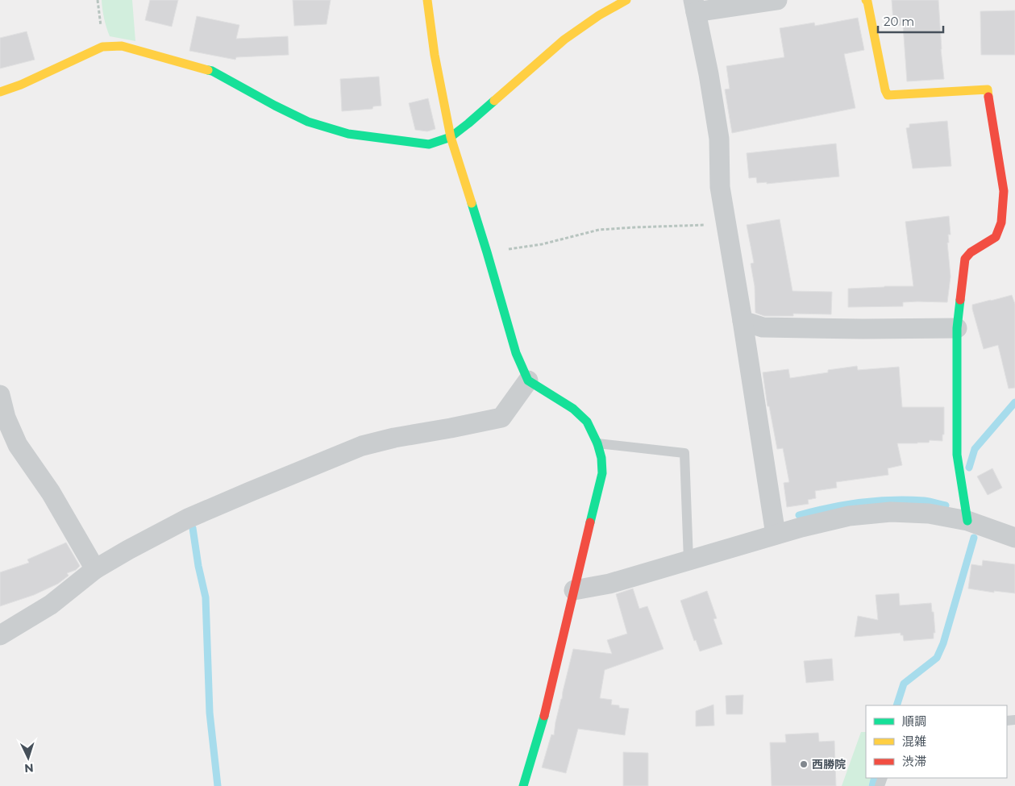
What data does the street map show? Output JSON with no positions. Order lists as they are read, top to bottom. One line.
{"places":["西勝院"],"legend":["順調","混雑","渋滞"],"scale_bar":"20 m","north":"bottom"}
